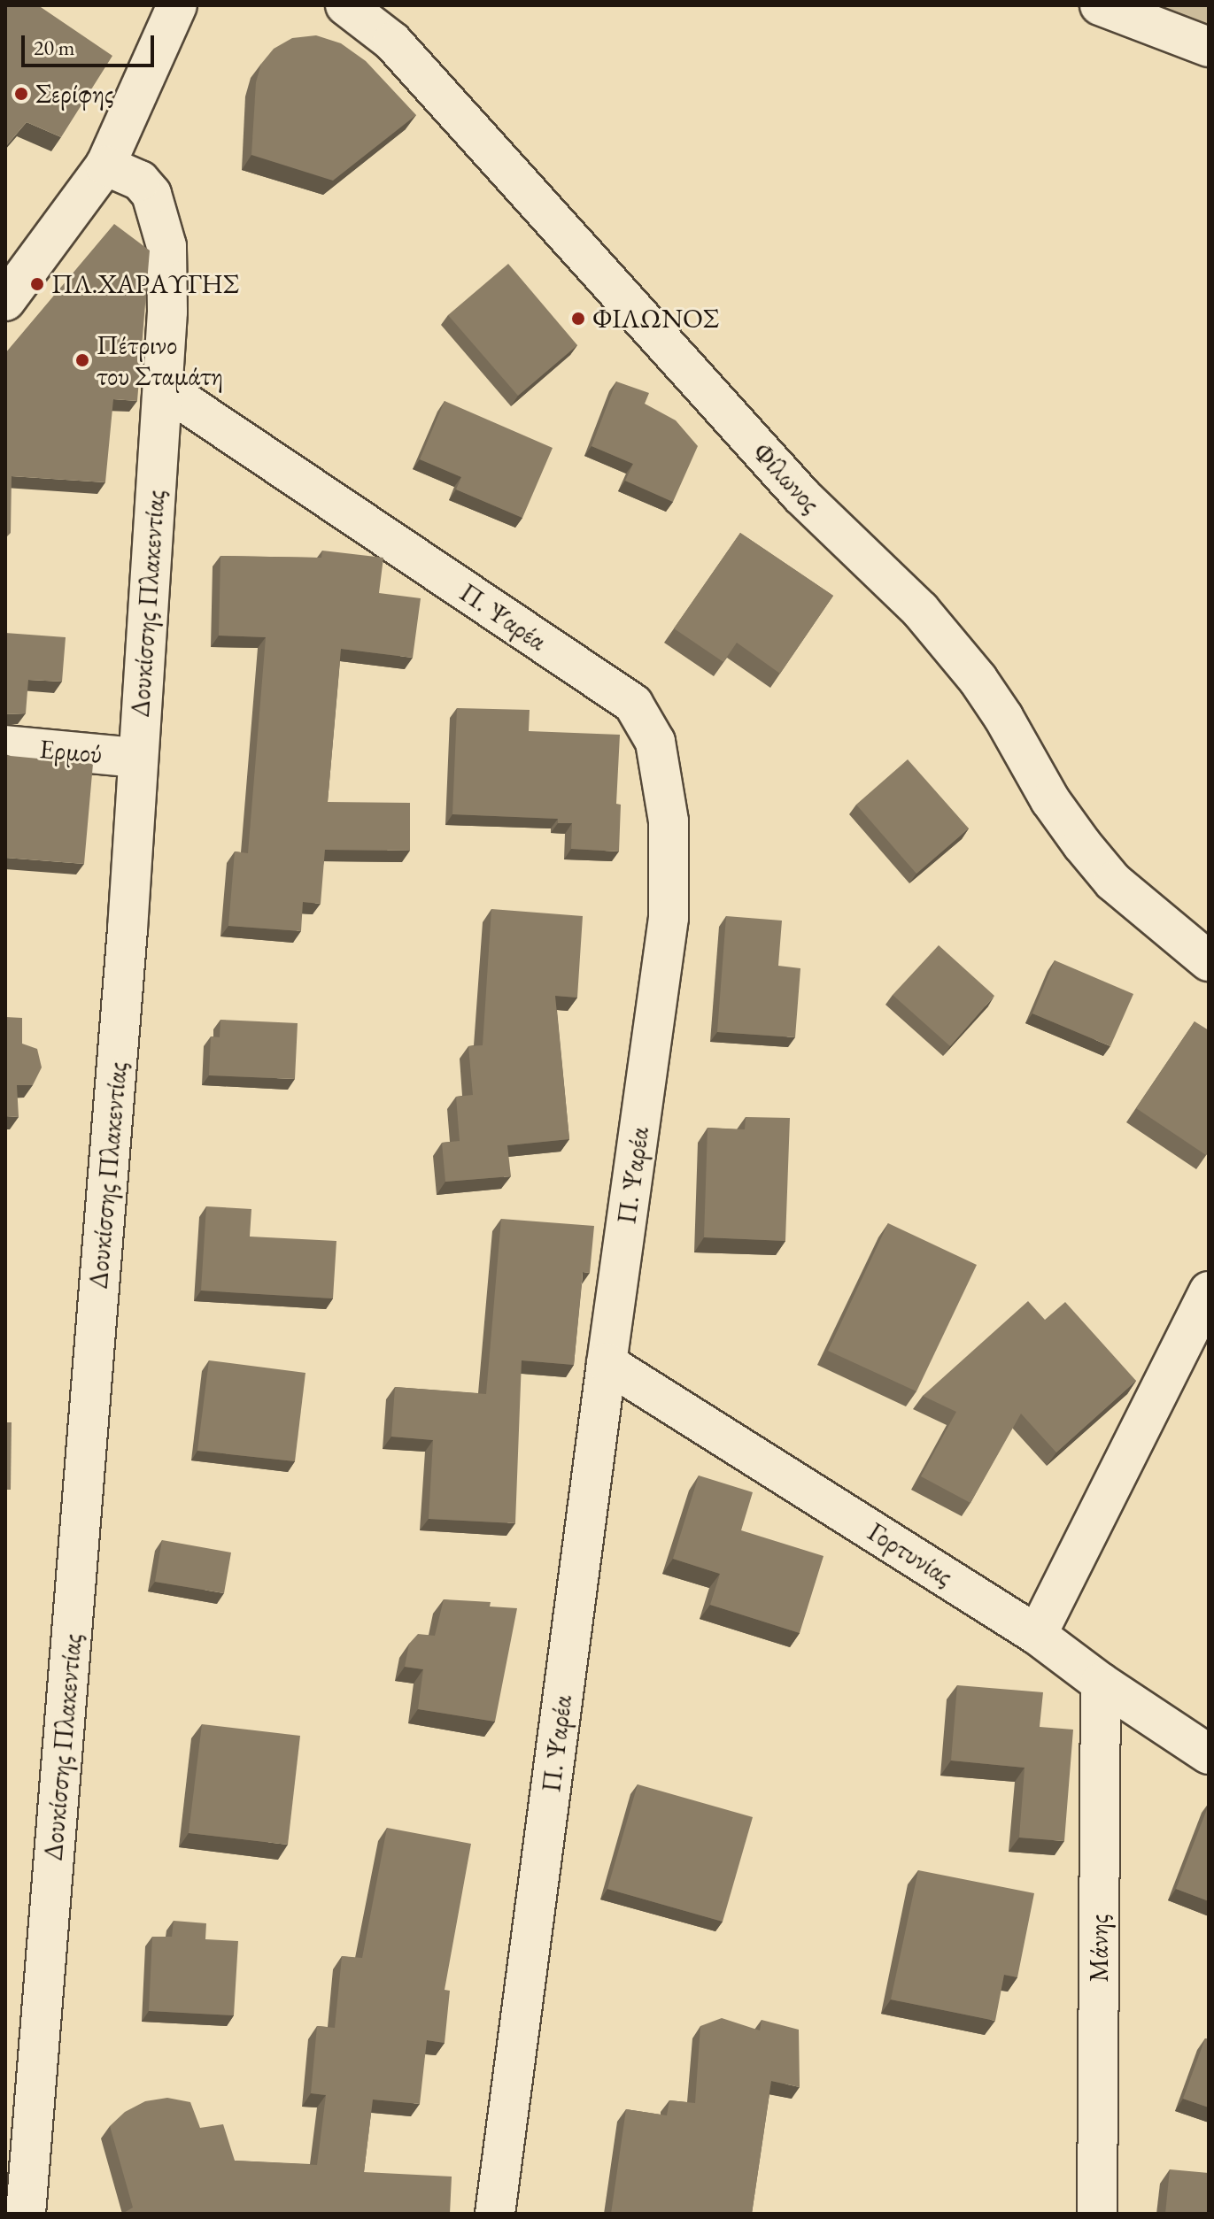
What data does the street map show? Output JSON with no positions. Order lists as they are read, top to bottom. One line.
{"streets":{"street":["Φίλωνος","Δουκίσσης Πλακεντίας","Π. Ψαρέα","Ερμού","Γορτυνίας","Μάνης"]},"crossings":[["Δουκίσσης Πλακεντίας","Π. Ψαρέα"],["Δουκίσσης Πλακεντίας","Ερμού"],["Π. Ψαρέα","Γορτυνίας"],["Γορτυνίας","Μάνης"]],"places":["Σερίφης","ΠΛ.ΧΑΡΑΥΓΗΣ","ΦΙΛΩΝΟΣ","Πέτρινο του Σταμάτη"],"scale_bar":"20 m"}
